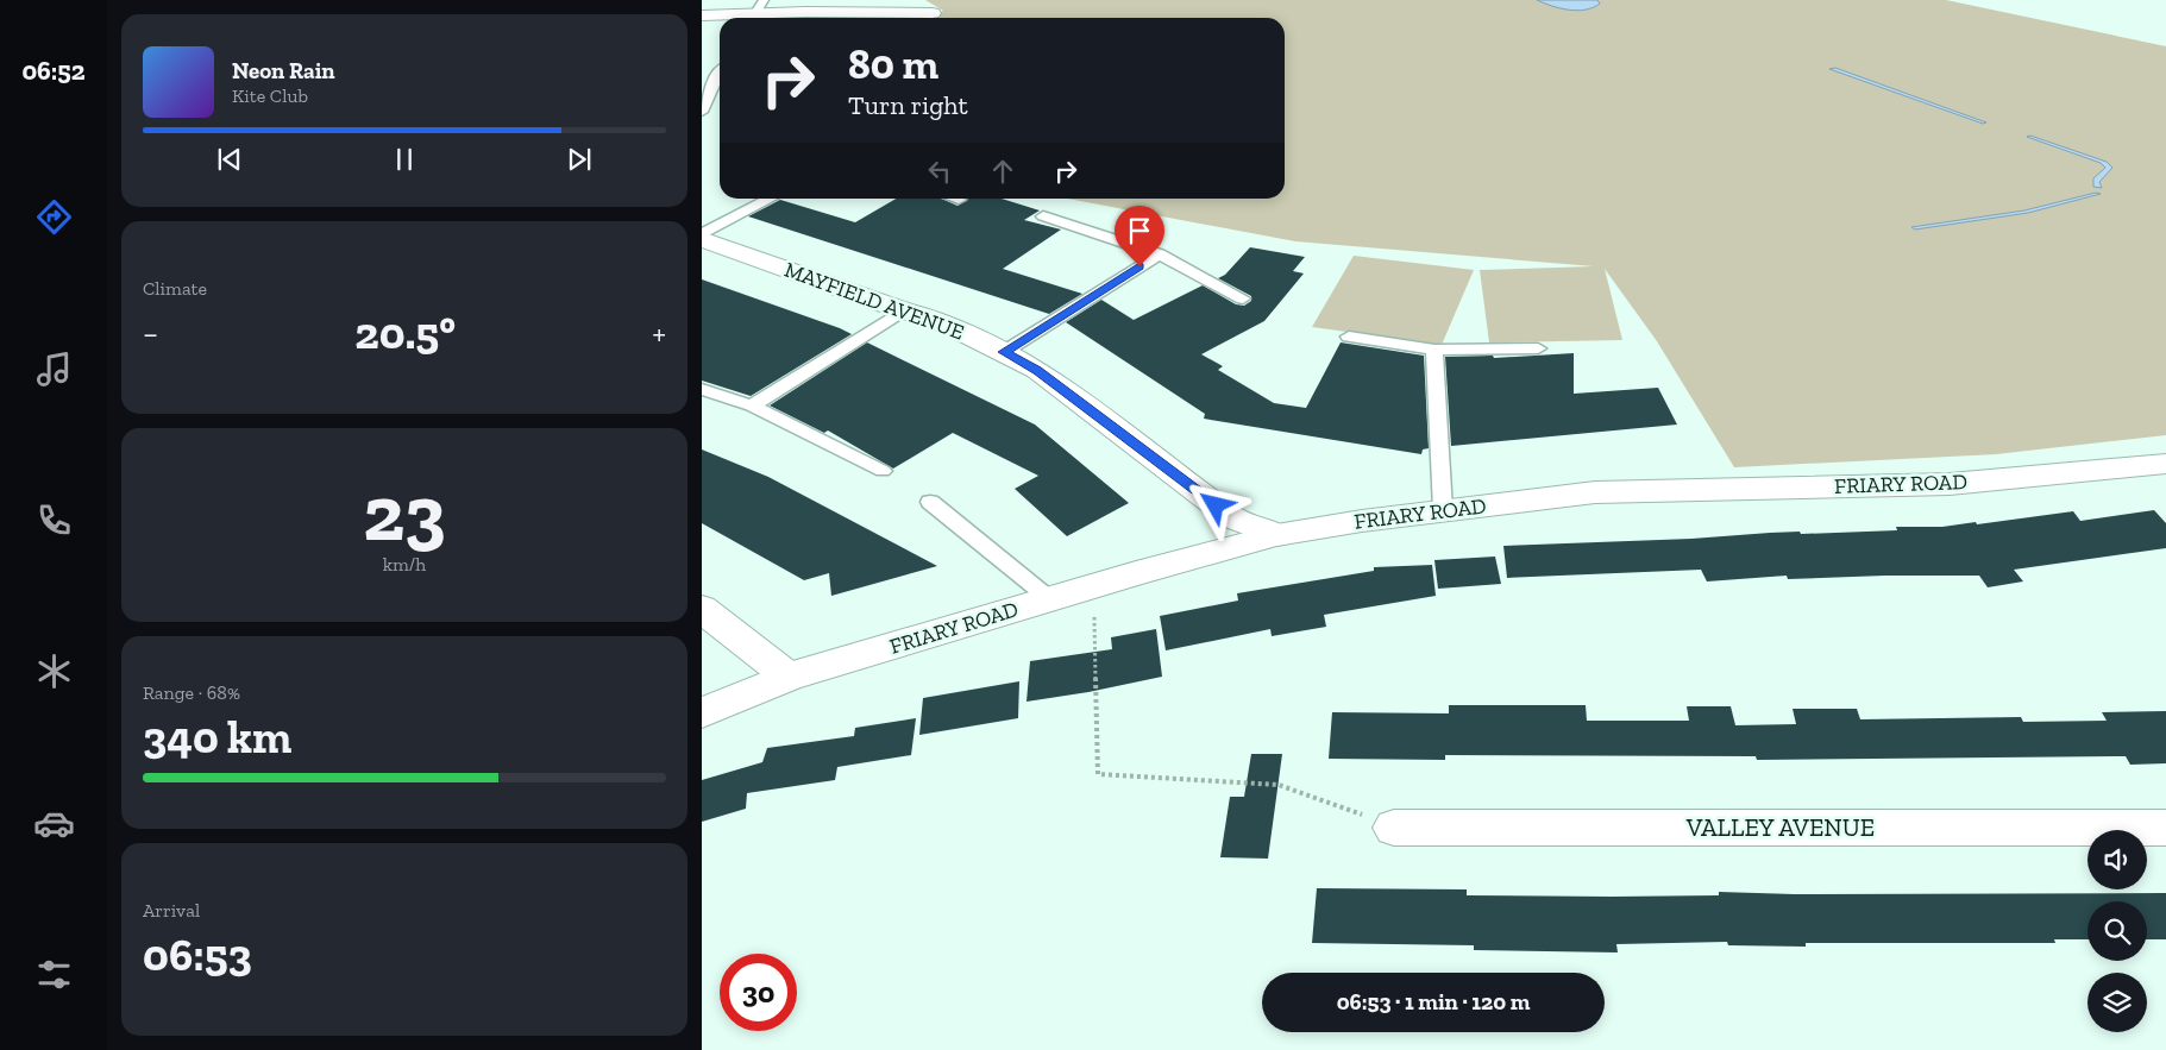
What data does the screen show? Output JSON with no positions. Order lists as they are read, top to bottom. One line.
{"streets":{"street":["MAYFIELD AVENUE","FRIARY ROAD","VALLEY AVENUE"]},"crossings":[["MAYFIELD AVENUE","FRIARY ROAD"]],"page":{"tabs":"06:52","turn":["80 m","Turn right"],"song":["Neon Rain","Kite Club"],"tile":["Climate",["23","km/h"],["Range · 68%","340 km"],["Arrival","06:53"]],"heat":["−","20.5°","+"],"limit":"30","trip":"06:53 · 1 min · 120 m"}}
